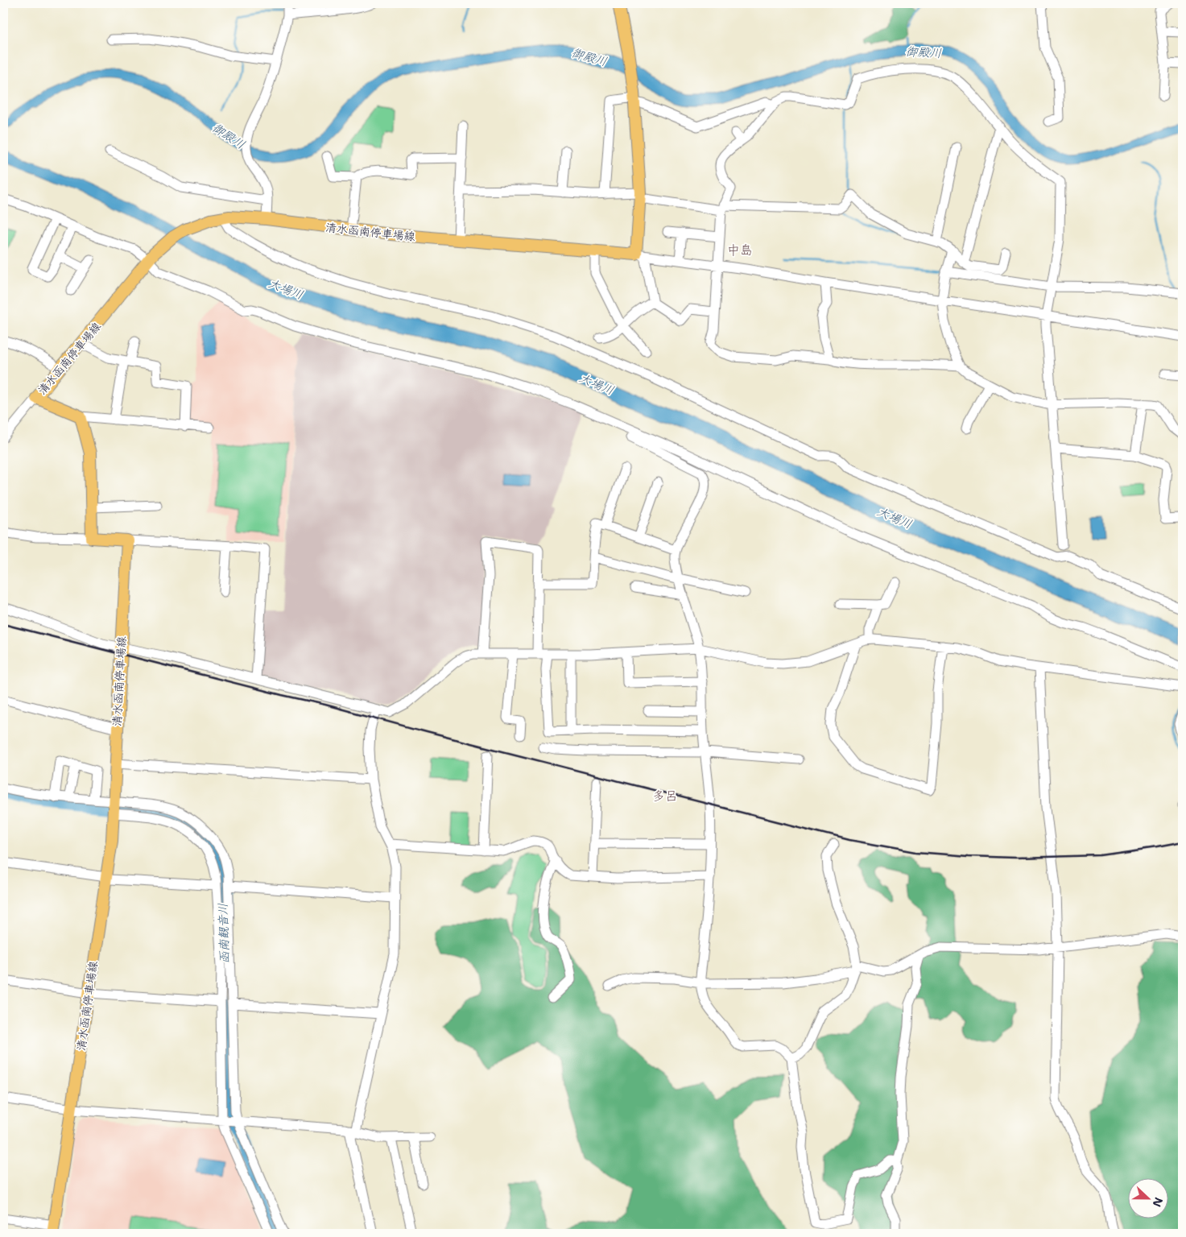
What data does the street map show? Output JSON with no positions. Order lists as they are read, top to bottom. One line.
{"streets":{"main road":["清水函南停車場線"]},"districts":["中島","多呂"],"water":["御殿川","大場川","函南観音川"],"north":"right"}
